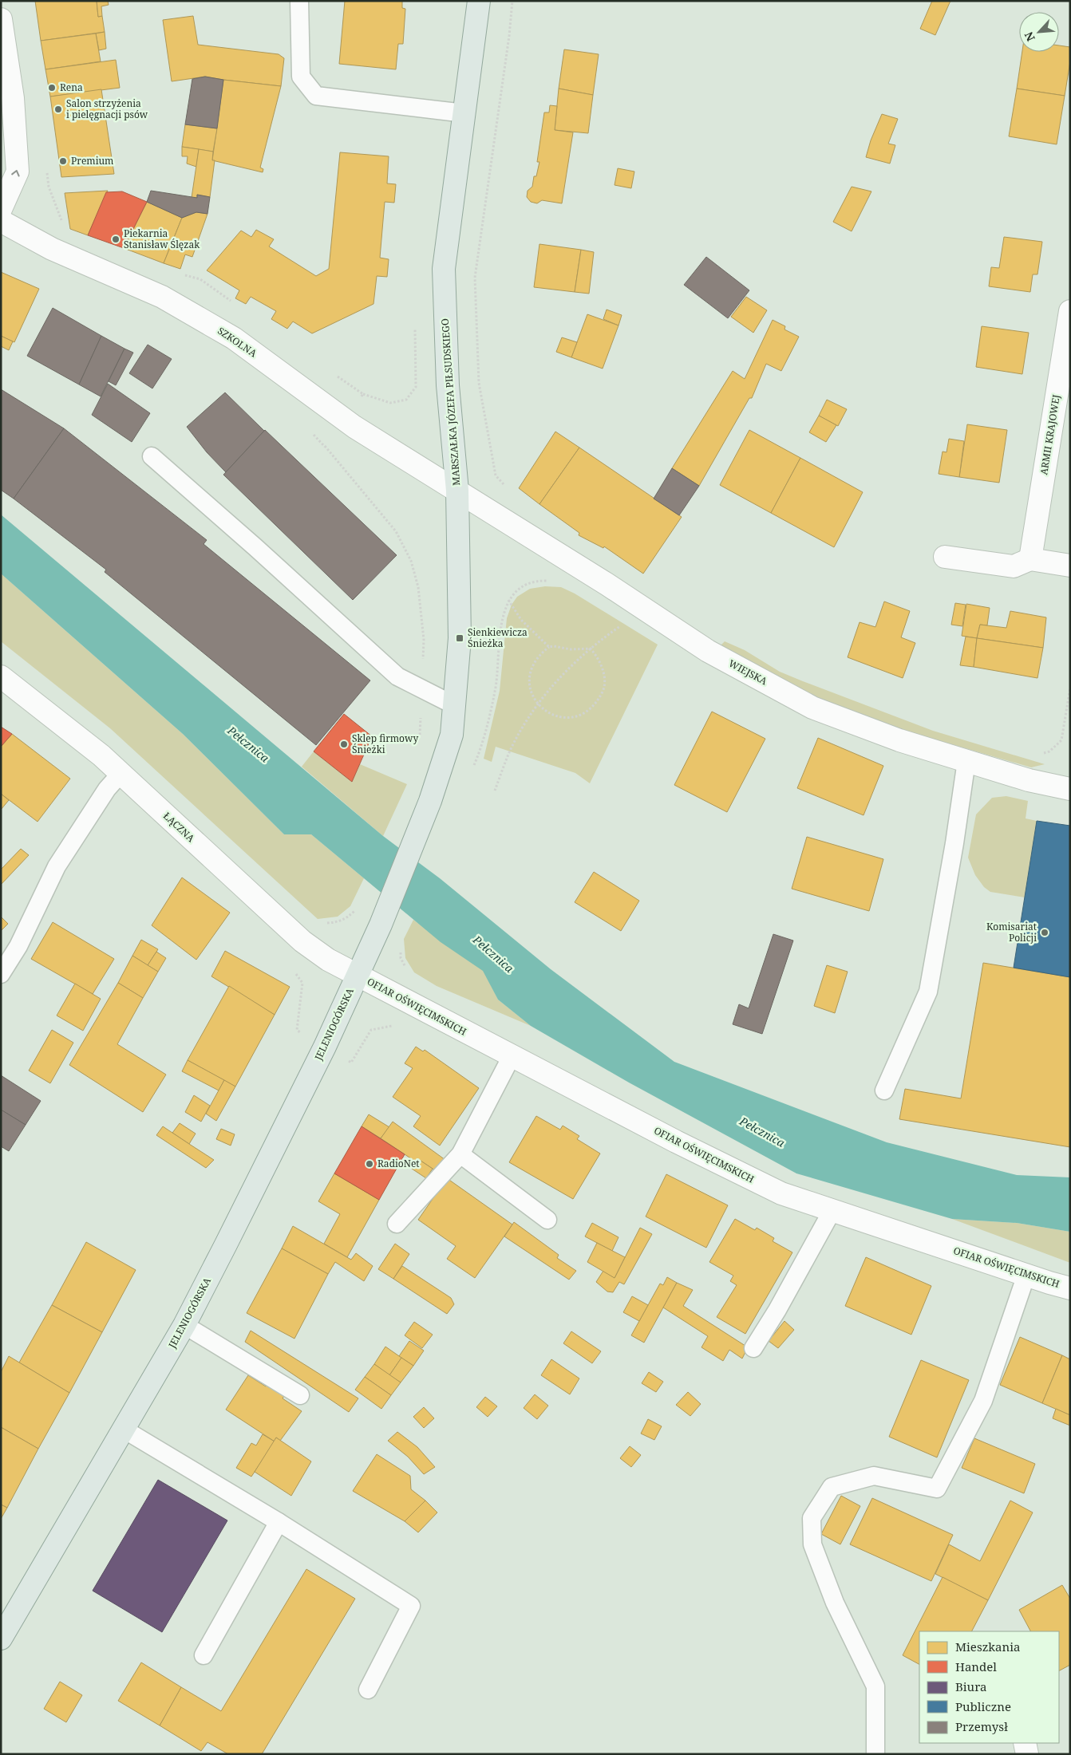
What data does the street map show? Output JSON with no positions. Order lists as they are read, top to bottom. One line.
{"streets":{"main road":["MARSZAŁKA JÓZEFA PIŁSUDSKIEGO","JELENIOGÓRSKA"],"street":["SZKOLNA","ARMII KRAJOWEJ","WIEJSKA","ŁĄCZNA","OFIAR OŚWIĘCIMSKICH"]},"crossings":[["SZKOLNA","MARSZAŁKA JÓZEFA PIŁSUDSKIEGO"],["SZKOLNA","WIEJSKA"],["MARSZAŁKA JÓZEFA PIŁSUDSKIEGO","WIEJSKA"],["MARSZAŁKA JÓZEFA PIŁSUDSKIEGO","JELENIOGÓRSKA"],["ŁĄCZNA","OFIAR OŚWIĘCIMSKICH"],["ŁĄCZNA","JELENIOGÓRSKA"],["OFIAR OŚWIĘCIMSKICH","JELENIOGÓRSKA"]],"water":["Pełcznica"],"places":{"other":["Rena","Salon strzyżenia i pielęgnacji psów","Premium","Piekarnia Stanisław Ślęzak","Sklep firmowy Śnieżki","Komisariat Policji","RadioNet"],"transit":["Sienkiewicza Śnieżka"]},"legend":["Mieszkania","Handel","Biura","Publiczne","Przemysł"],"north":"bottom left"}
